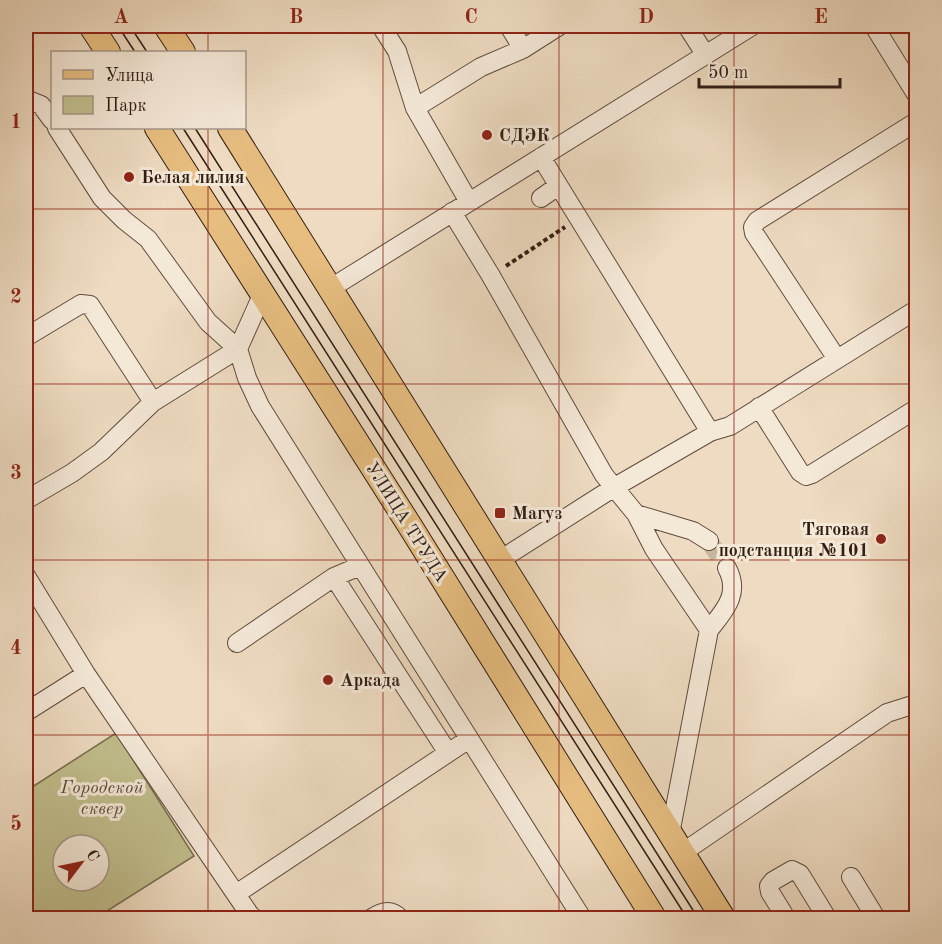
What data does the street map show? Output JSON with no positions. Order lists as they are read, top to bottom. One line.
{"streets":{"main road":["УЛИЦА ТРУДА"]},"parks":["Городской сквер"],"places":{"other":["СДЭК","Белая лилия","Тяговая подстанция №101","Аркада"],"transit":["Магуз"]},"legend":["Улица","Парк"],"scale_bar":"50 m","north":"top right","grid":{"columns":["A","B","C","D","E"],"rows":["1","2","3","4","5"]}}
